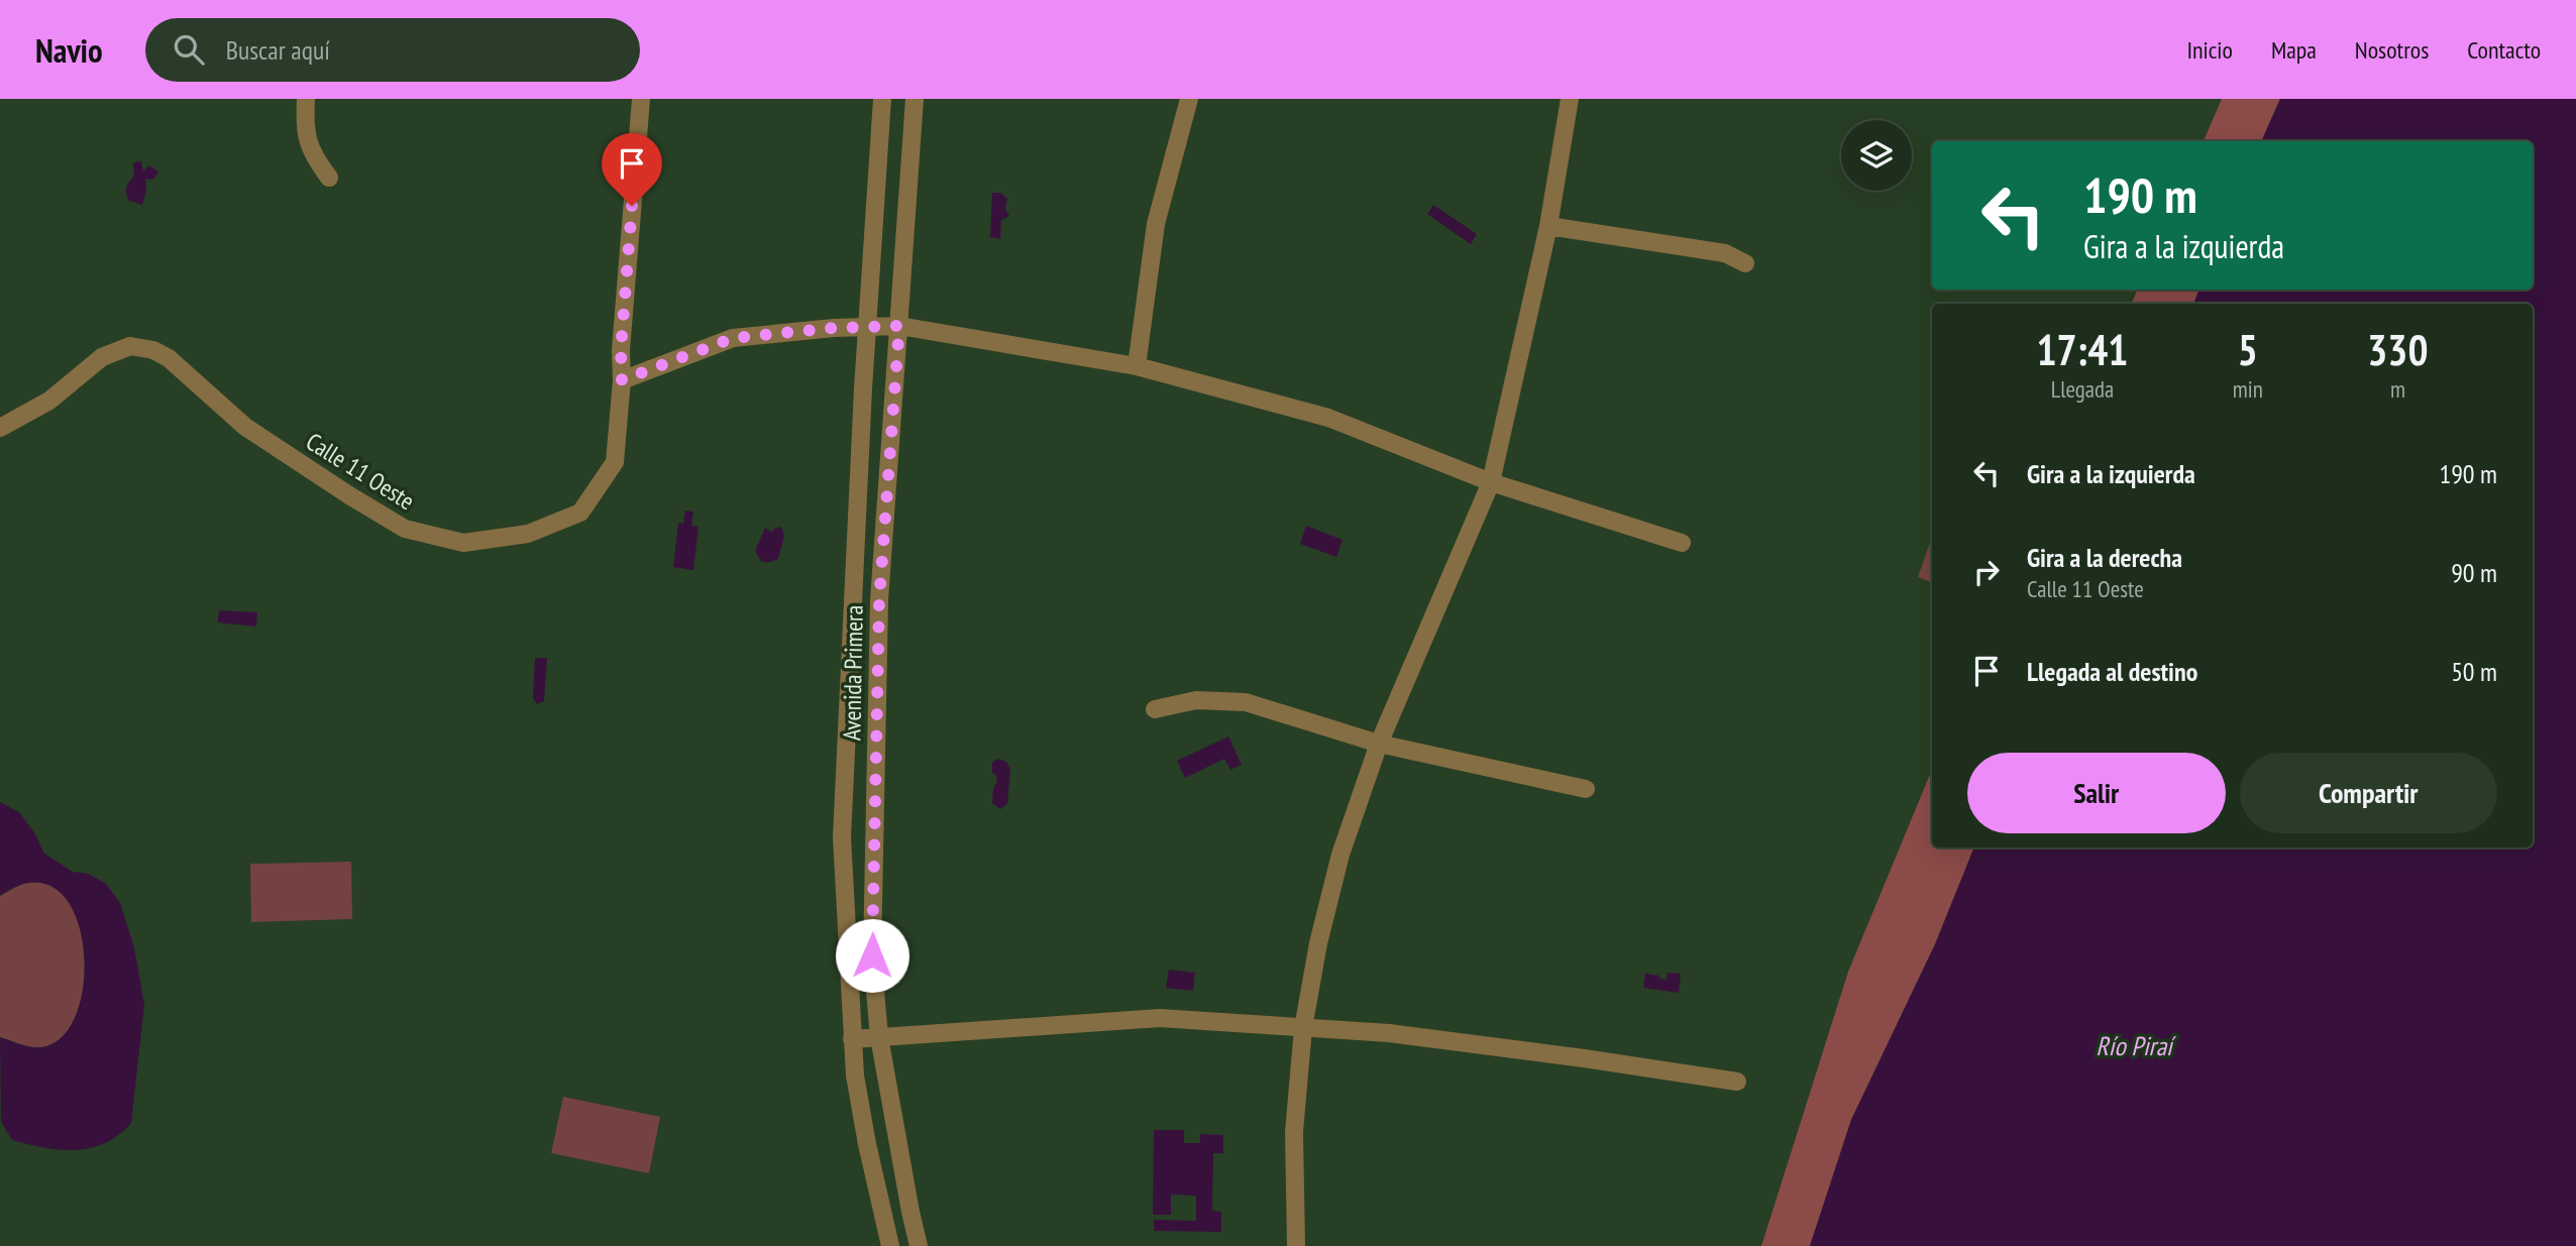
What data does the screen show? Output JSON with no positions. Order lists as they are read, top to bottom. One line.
{"streets":{"street":["Calle 11 Oeste","Avenida Primera"]},"water":["Río Piraí"],"page":{"header":"Navio","search":"Buscar aquí","nav":["Inicio","Mapa","Nosotros","Contacto"],"turn":["190 m","Gira a la izquierda"],"eta":["17:41","Llegada","5","min","330","m"],"list":[{"name":"Gira a la izquierda","value":"190 m"},{"name":"Gira a la derecha","note":"Calle 11 Oeste","value":"90 m"},{"name":"Llegada al destino","value":"50 m"}],"buttons":["Salir","Compartir"]}}
